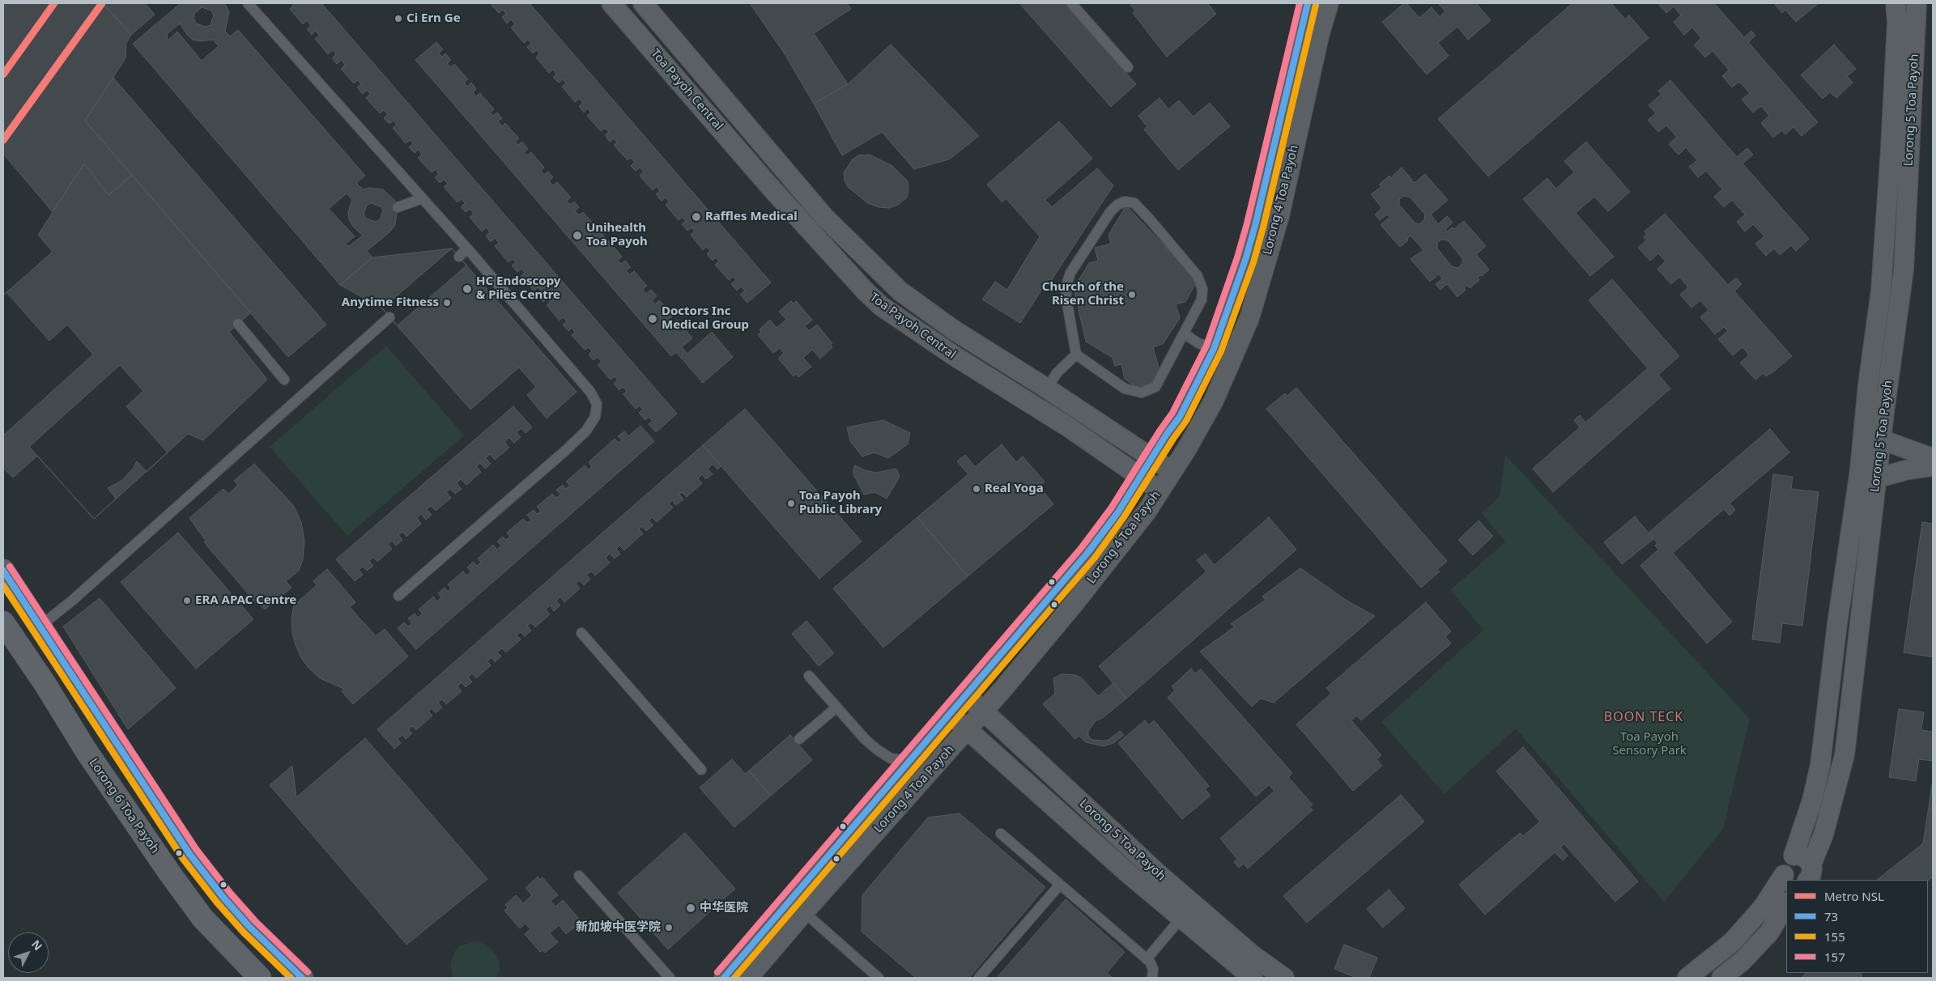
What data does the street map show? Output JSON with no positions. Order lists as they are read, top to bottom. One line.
{"streets":{"main road":["Lorong 6 Toa Payoh"],"street":["Toa Payoh Central","Lorong 5 Toa Payoh","Lorong 4 Toa Payoh"]},"crossings":[["Toa Payoh Central","Lorong 4 Toa Payoh"],["Lorong 5 Toa Payoh","Lorong 4 Toa Payoh"]],"districts":["BOON TECK"],"parks":["Toa Payoh Sensory Park"],"places":["Ci Ern Ge","Raffles Medical","Unihealth Toa Payoh","HC Endoscopy & Piles Centre","Church of the Risen Christ","Anytime Fitness","Doctors Inc Medical Group","Real Yoga","Toa Payoh Public Library","ERA APAC Centre","中华医院","新加坡中医学院"],"lines":["metro line NSL","transit line 73","transit line 157","transit line 155"],"legend":["Metro NSL","73","155","157"],"north":"top right"}
